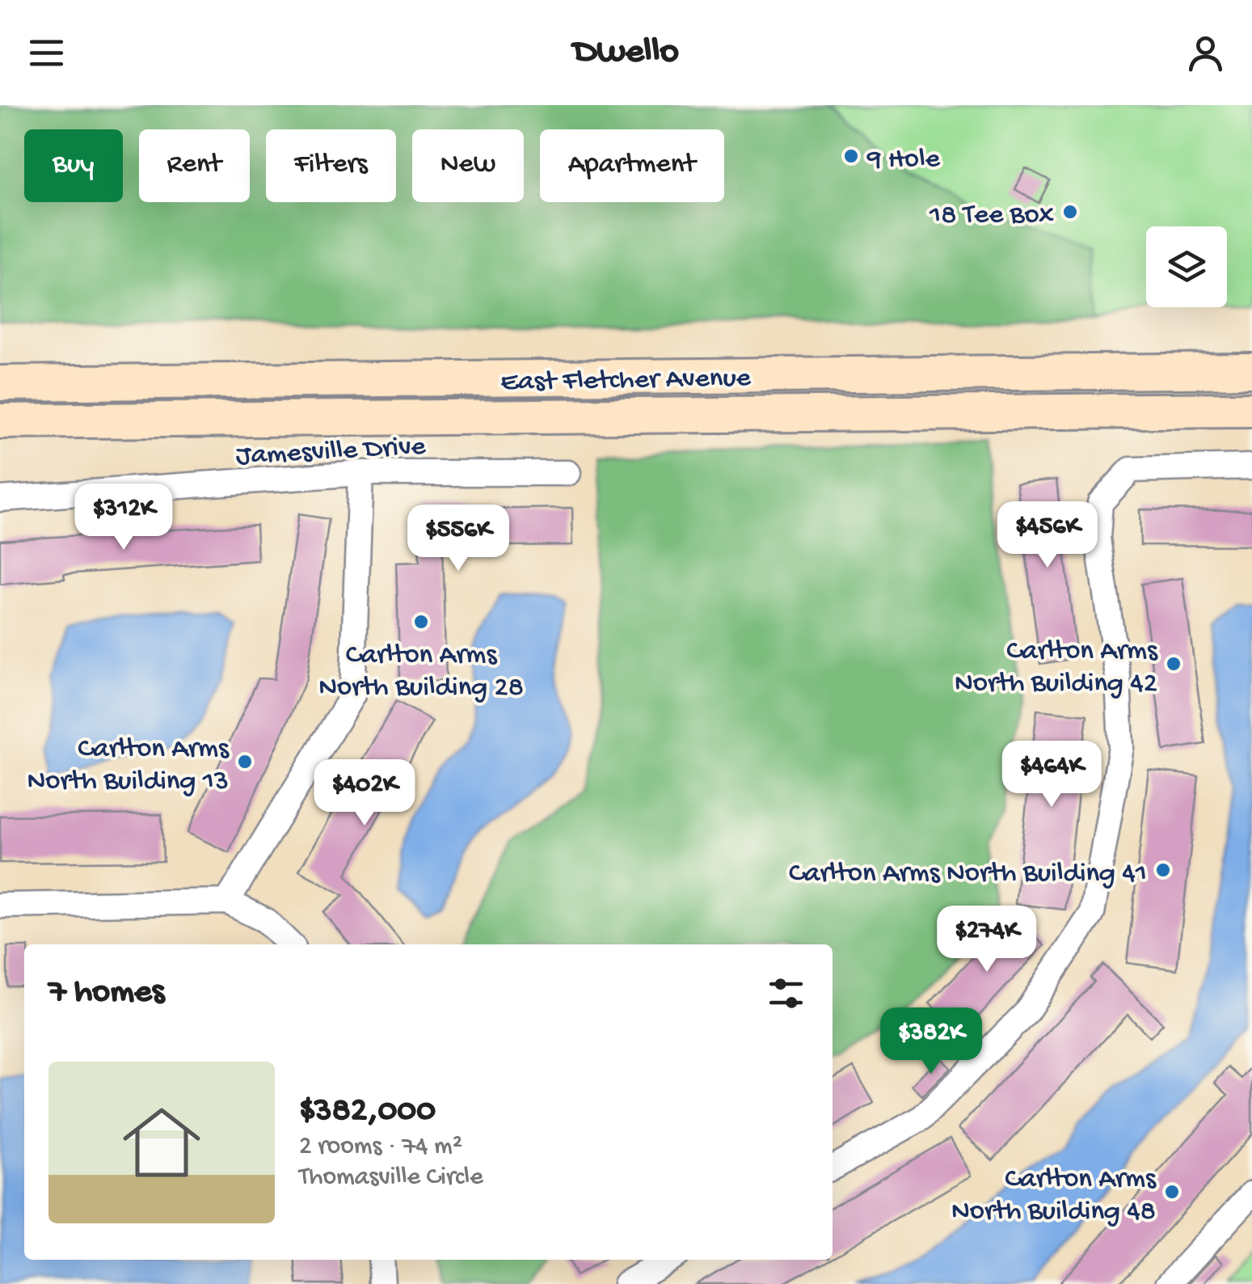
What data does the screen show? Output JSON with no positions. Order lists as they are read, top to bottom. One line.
{"streets":{"main road":["East Fletcher Avenue"],"street":["Jamesville Drive"]},"places":["9 Hole","18 Tee Box","Carlton Arms North Building 28","Carlton Arms North Building 42","Carlton Arms North Building 13","Carlton Arms North Building 41","Carlton Arms North Building 48"],"page":{"header":"Dwello","chip":["Buy","Rent","Filters","New","Apartment"],"price":["$312K","$456K","$556K","$464K","$402K","$274K","$382K"],"heading":"7 homes","list":[{"name":"$382,000","note":"2 rooms · 74 m² · Thomasville Circle"}]}}
